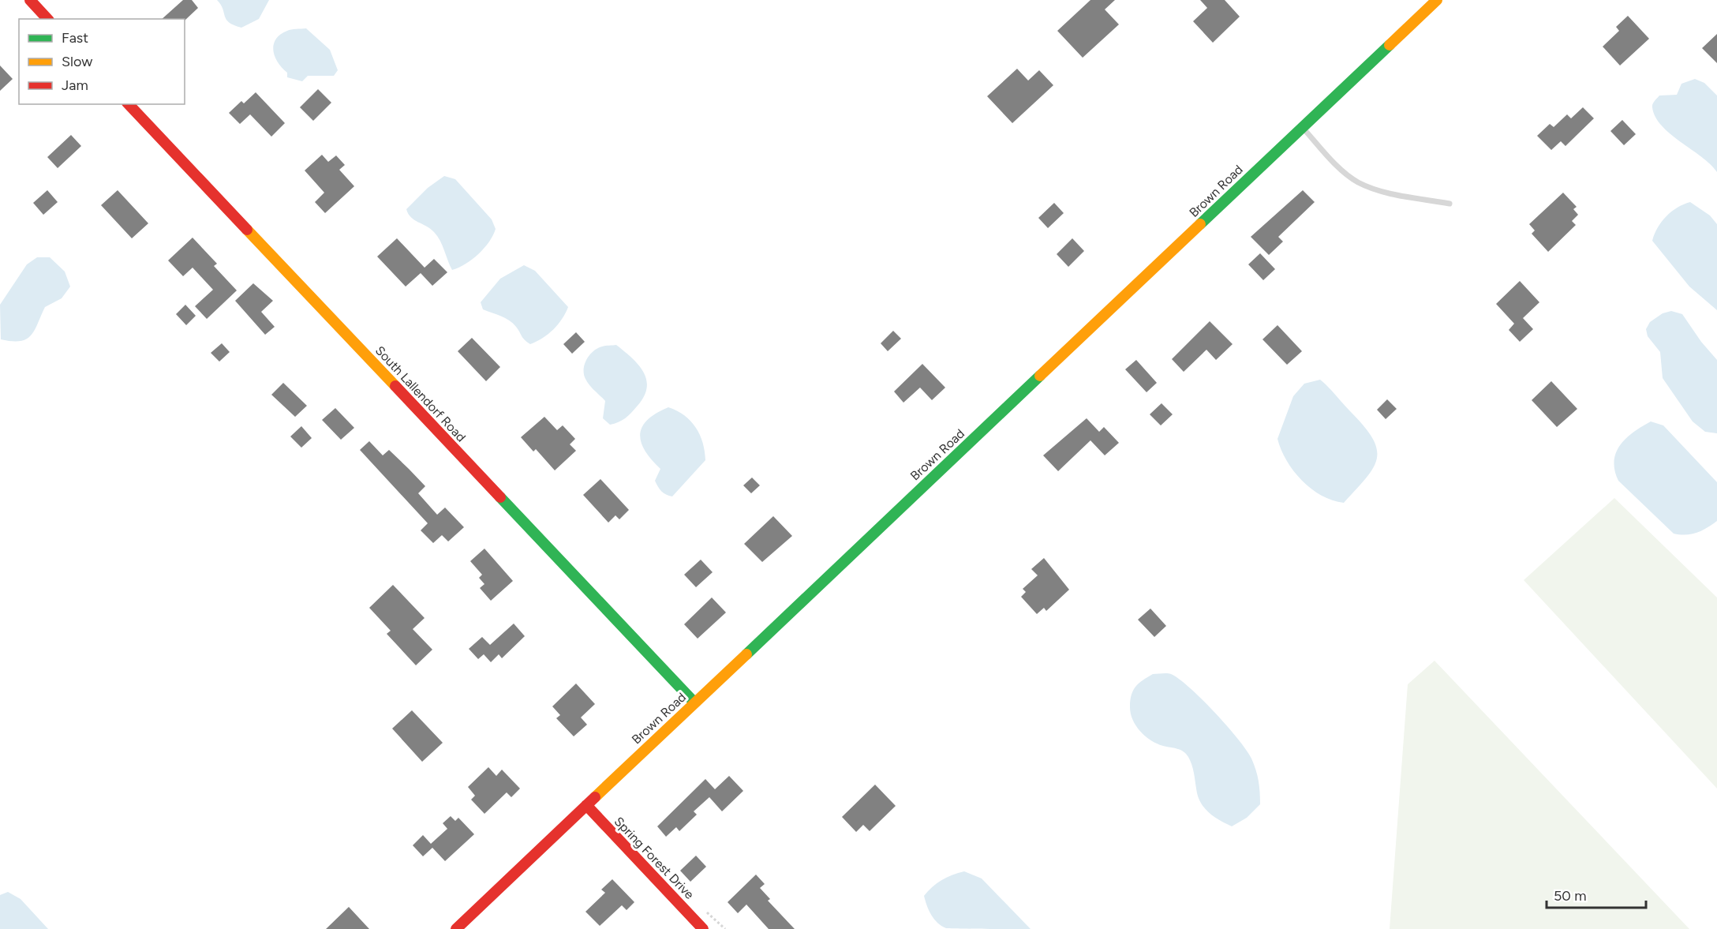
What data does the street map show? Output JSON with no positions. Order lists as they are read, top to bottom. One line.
{"streets":{"street":["Brown Road","South Lallendorf Road","Spring Forest Drive"]},"crossings":[["Brown Road","South Lallendorf Road"],["Brown Road","Spring Forest Drive"]],"legend":["Fast","Slow","Jam"],"scale_bar":"50 m"}
